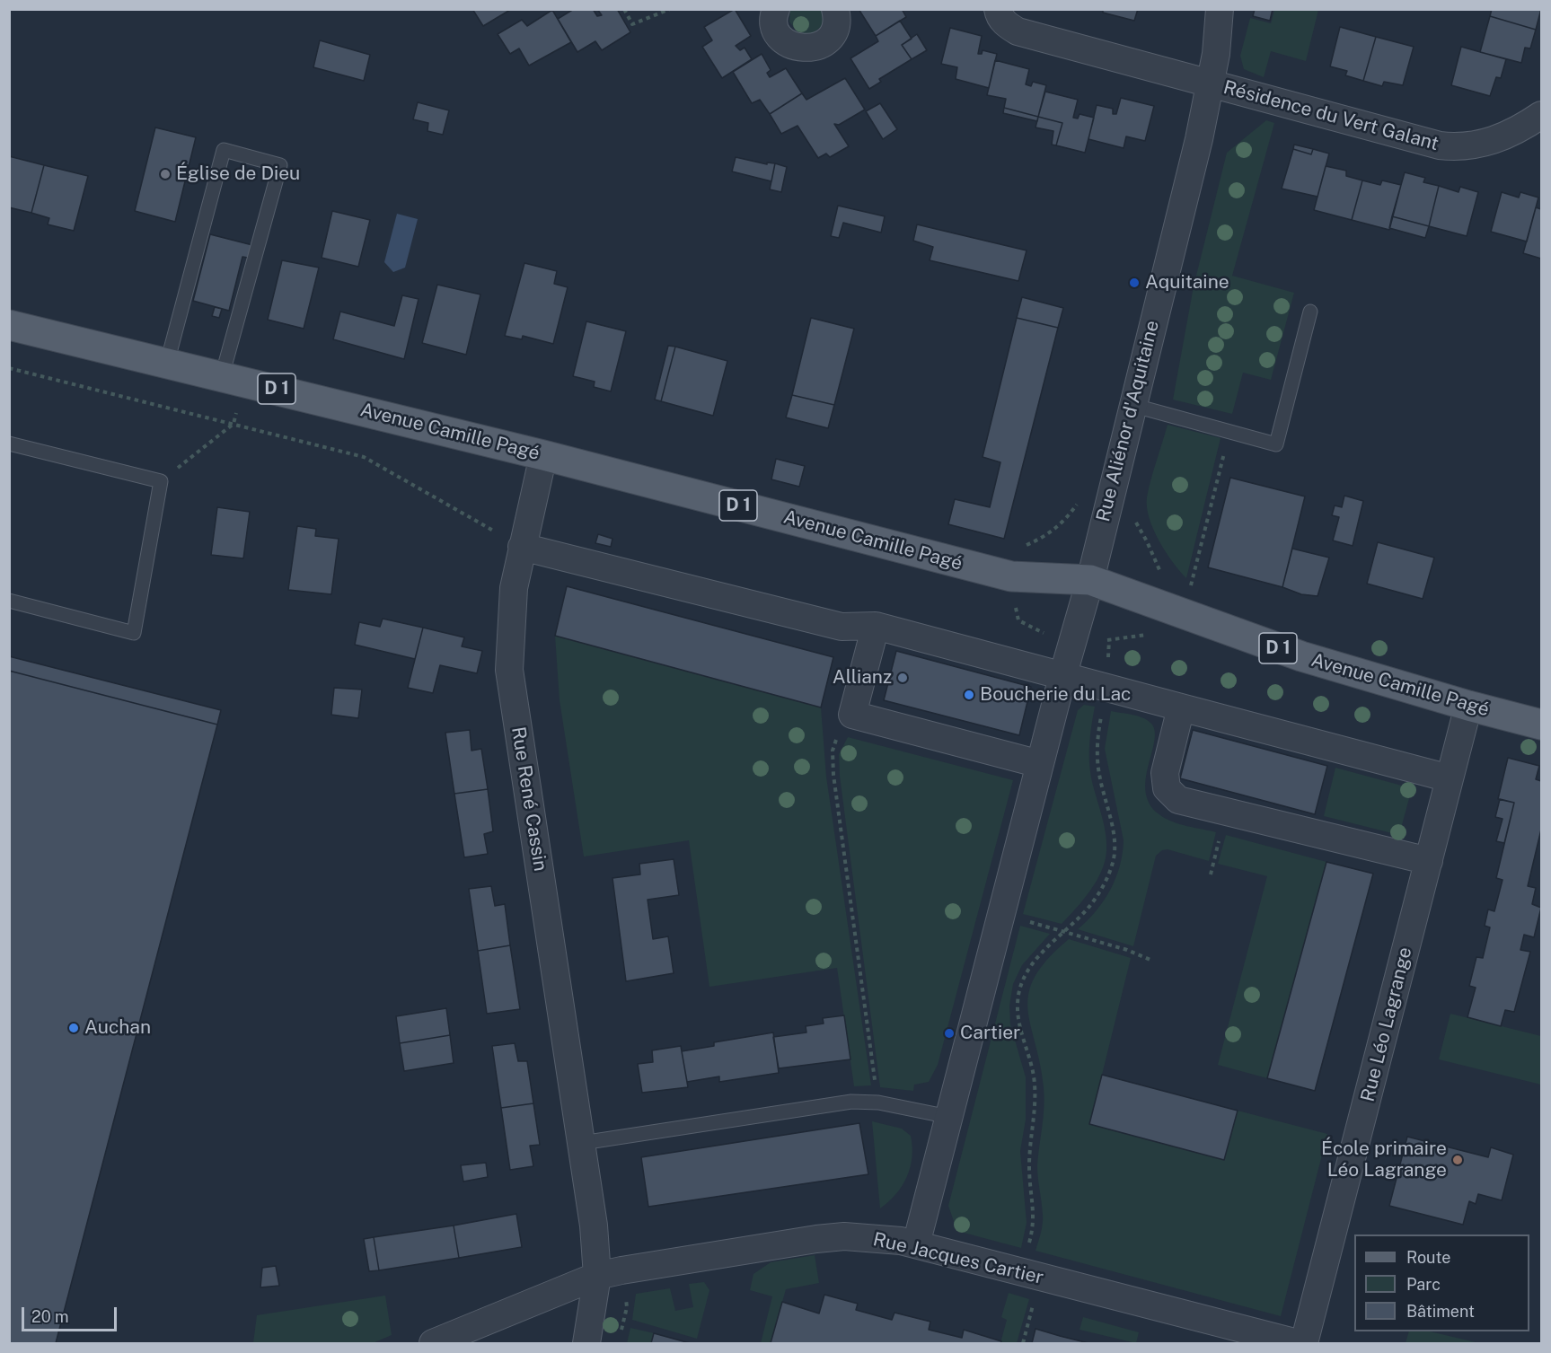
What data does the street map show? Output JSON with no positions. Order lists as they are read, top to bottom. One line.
{"streets":{"main road":["D 1","Avenue Camille Pagé"],"street":["Résidence du Vert Galant","Rue Aliénor d'Aquitaine","Rue René Cassin","Rue Léo Lagrange","Rue Jacques Cartier"]},"crossings":[["Résidence du Vert Galant","Rue Aliénor d'Aquitaine"],["Rue Aliénor d'Aquitaine","Avenue Camille Pagé"],["Rue Aliénor d'Aquitaine","Rue Jacques Cartier"],["Avenue Camille Pagé","Rue René Cassin"],["Avenue Camille Pagé","Rue Léo Lagrange"],["Rue René Cassin","Rue Jacques Cartier"]],"places":["Église de Dieu","Aquitaine","Allianz","Boucherie du Lac","Auchan","Cartier","École primaire Léo Lagrange"],"legend":["Route","Parc","Bâtiment"],"scale_bar":"20 m"}
